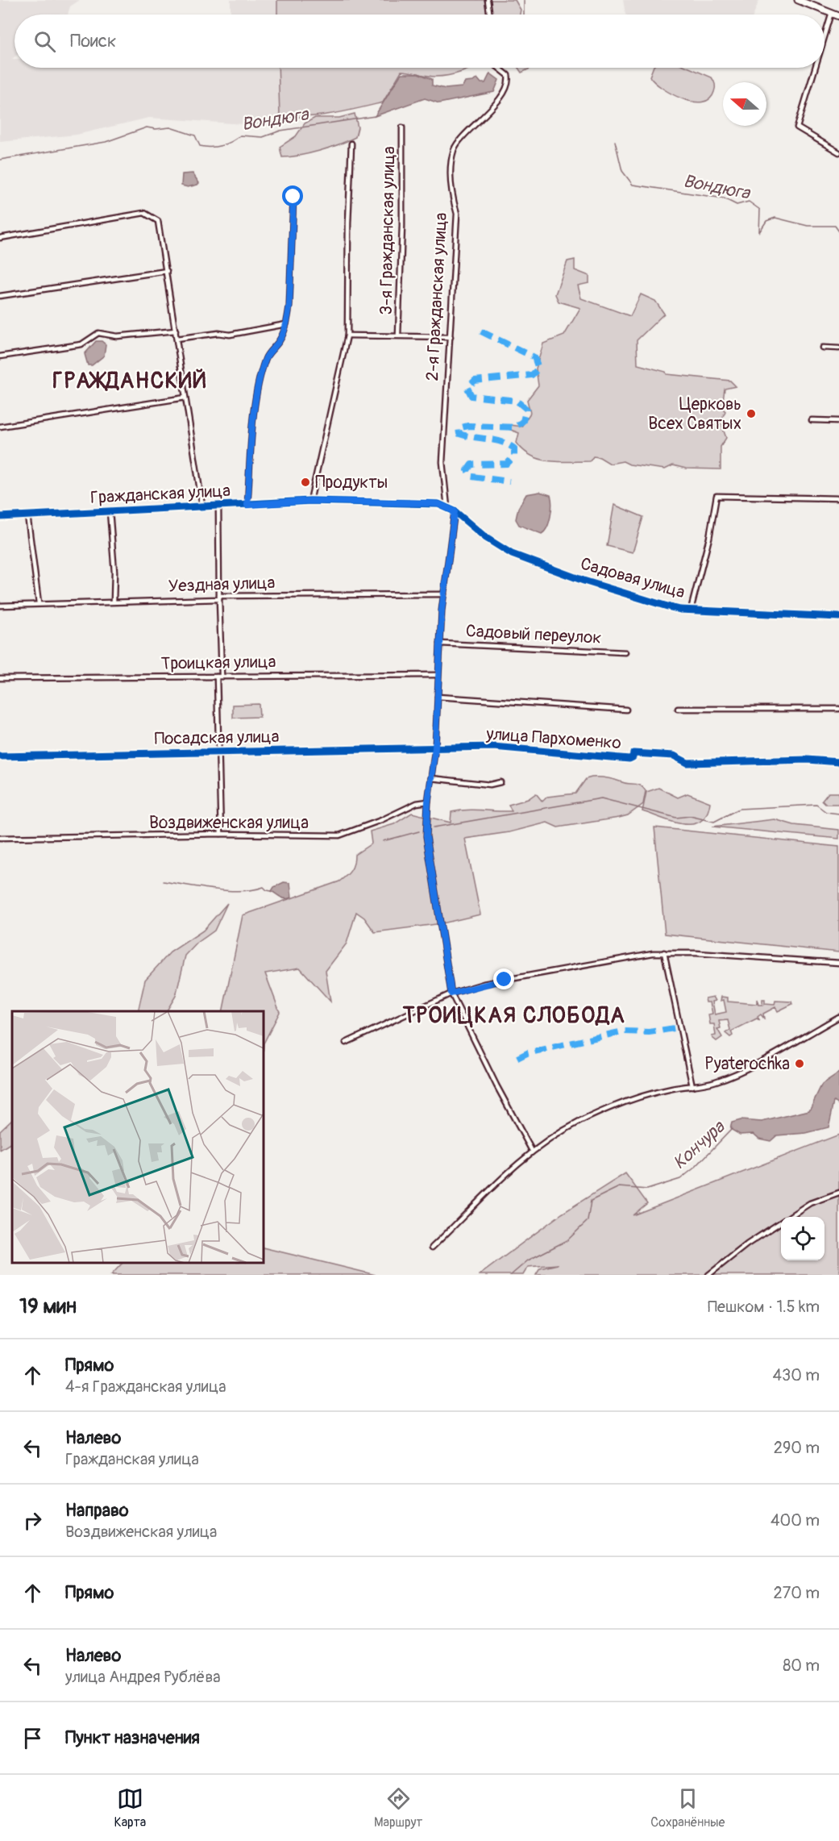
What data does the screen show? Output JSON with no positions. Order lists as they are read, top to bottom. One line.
{"streets":{"street":["3-я Гражданская улица","2-я Гражданская улица","Гражданская улица","Садовая улица","Уездная улица","Садовый переулок","Троицкая улица","Посадская улица","улица Пархоменко","Воздвиженская улица"]},"crossings":[["2-я Гражданская улица","Садовая улица"],["Гражданская улица","Садовая улица"],["Посадская улица","улица Пархоменко"]],"districts":["ГРАЖДАНСКИЙ","ТРОИЦКАЯ СЛОБОДА"],"water":["Вондюга","Кончура"],"places":["Церковь Всех Святых","Продукты","Pyaterochka"],"north":"left","page":{"search":"Поиск","heading":["19 мин","Пешком · 1.5 km"],"list":[["Прямо","4-я Гражданская улица","430 m"],["Налево","Гражданская улица","290 m"],["Направо","Воздвиженская улица","400 m"],["Прямо","270 m"],["Налево","улица Андрея Рублёва","80 m"],"Пункт назначения"],"nav":["Карта","Маршрут","Сохранённые"]}}
